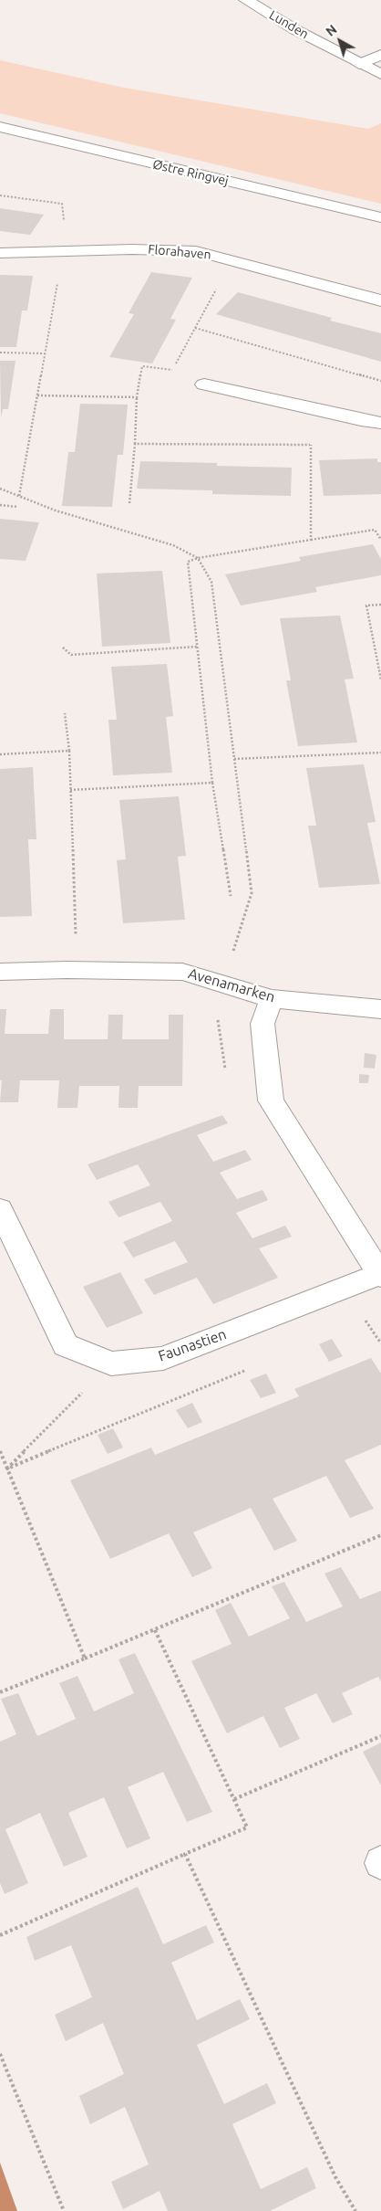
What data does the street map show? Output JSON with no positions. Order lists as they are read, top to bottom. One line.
{"streets":{"street":["Lunden","Østre Ringvej","Florahaven","Avenamarken","Faunastien"]},"crossings":[["Avenamarken","Faunastien"]],"north":"top left"}
